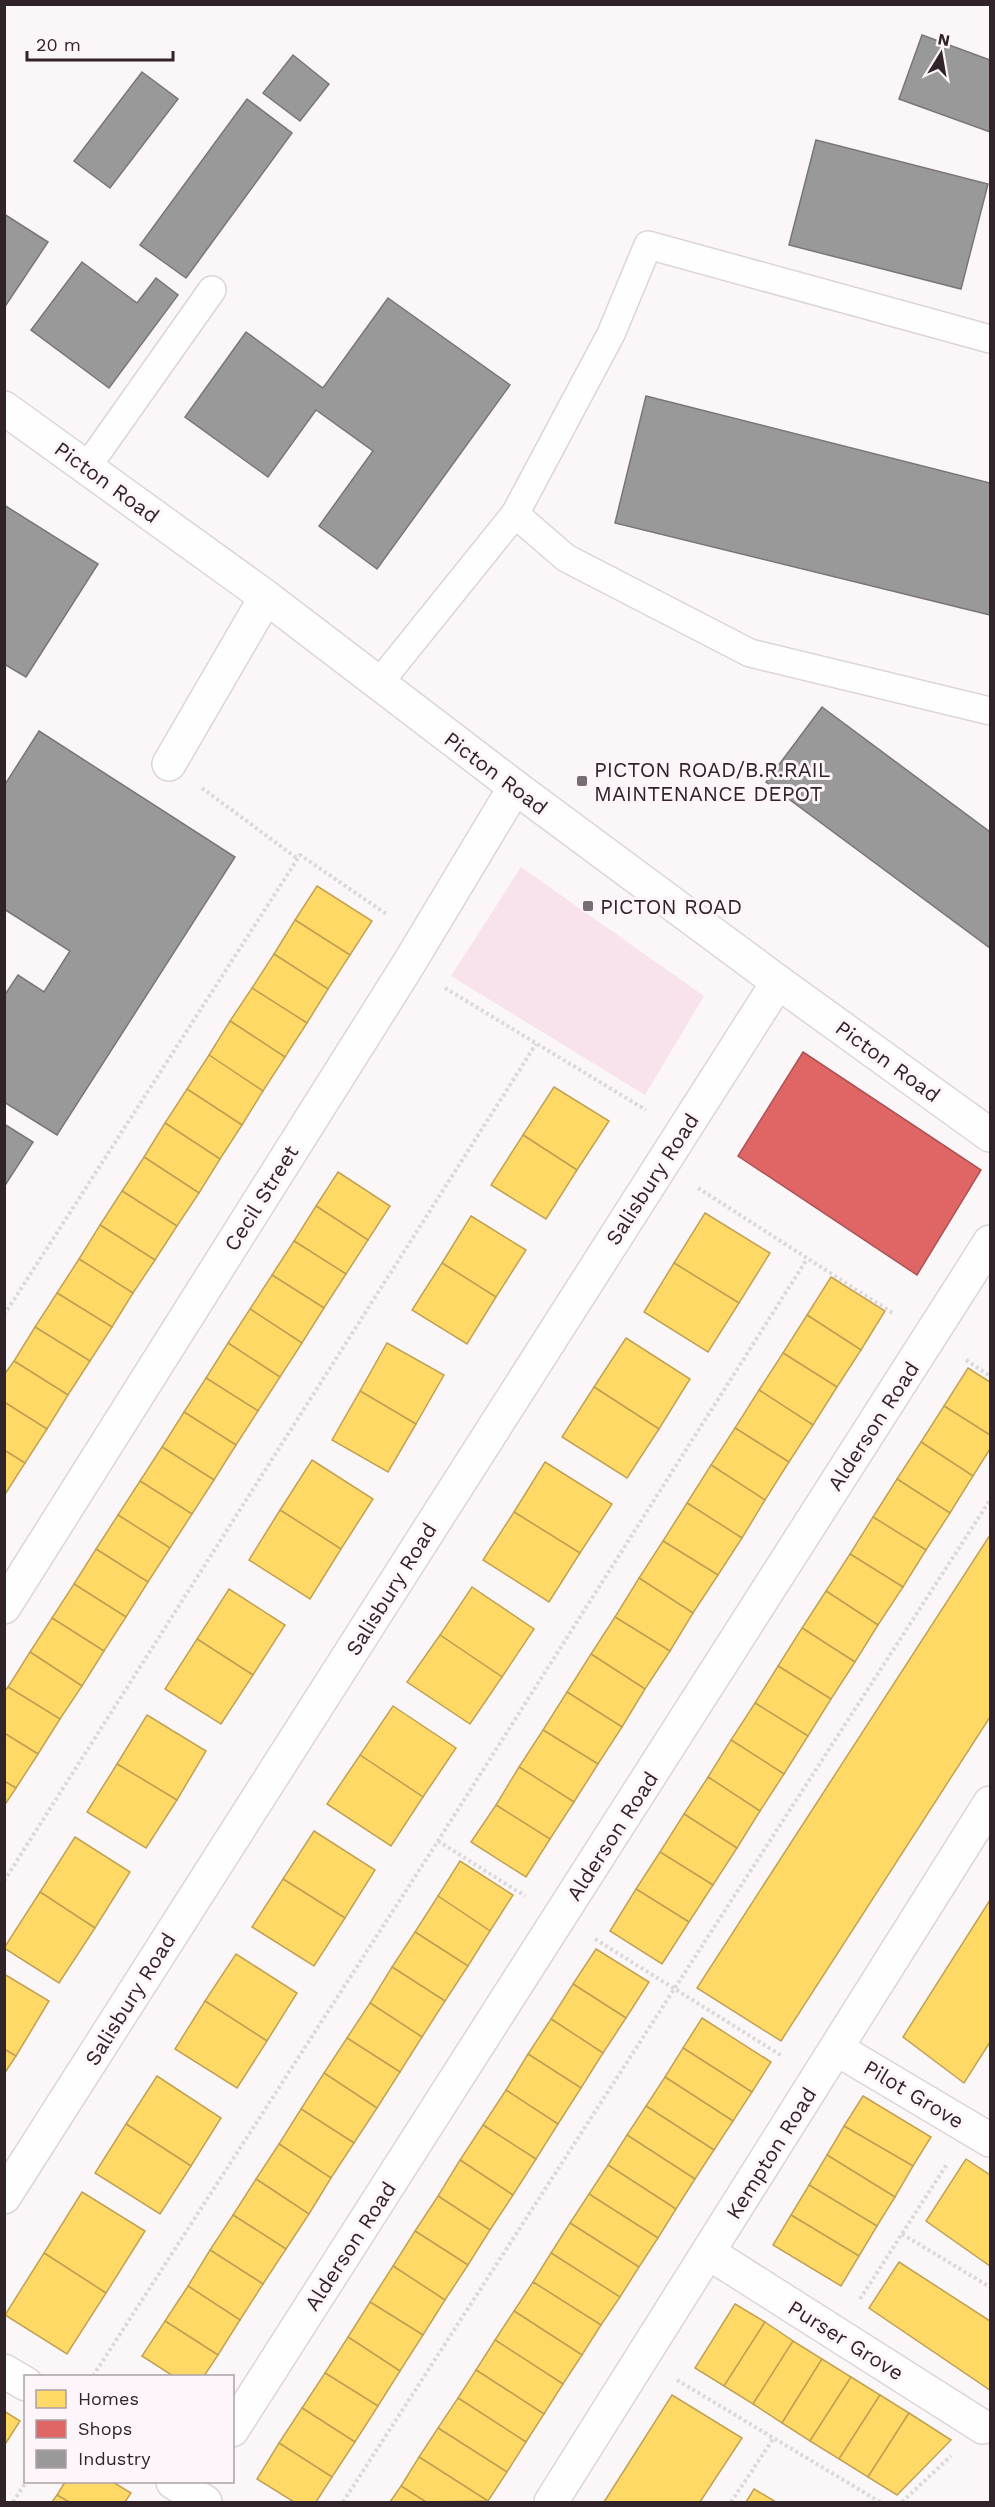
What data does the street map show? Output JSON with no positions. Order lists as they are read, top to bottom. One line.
{"streets":{"street":["Picton Road","Salisbury Road","Cecil Street","Alderson Road","Pilot Grove","Kempton Road","Purser Grove"]},"crossings":[["Picton Road","Salisbury Road"],["Picton Road","Cecil Street"],["Pilot Grove","Kempton Road"],["Kempton Road","Purser Grove"]],"places":{"transit":["PICTON ROAD/B.R.RAIL MAINTENANCE DEPOT","PICTON ROAD"]},"legend":["Homes","Shops","Industry"],"scale_bar":"20 m","north":"top"}
